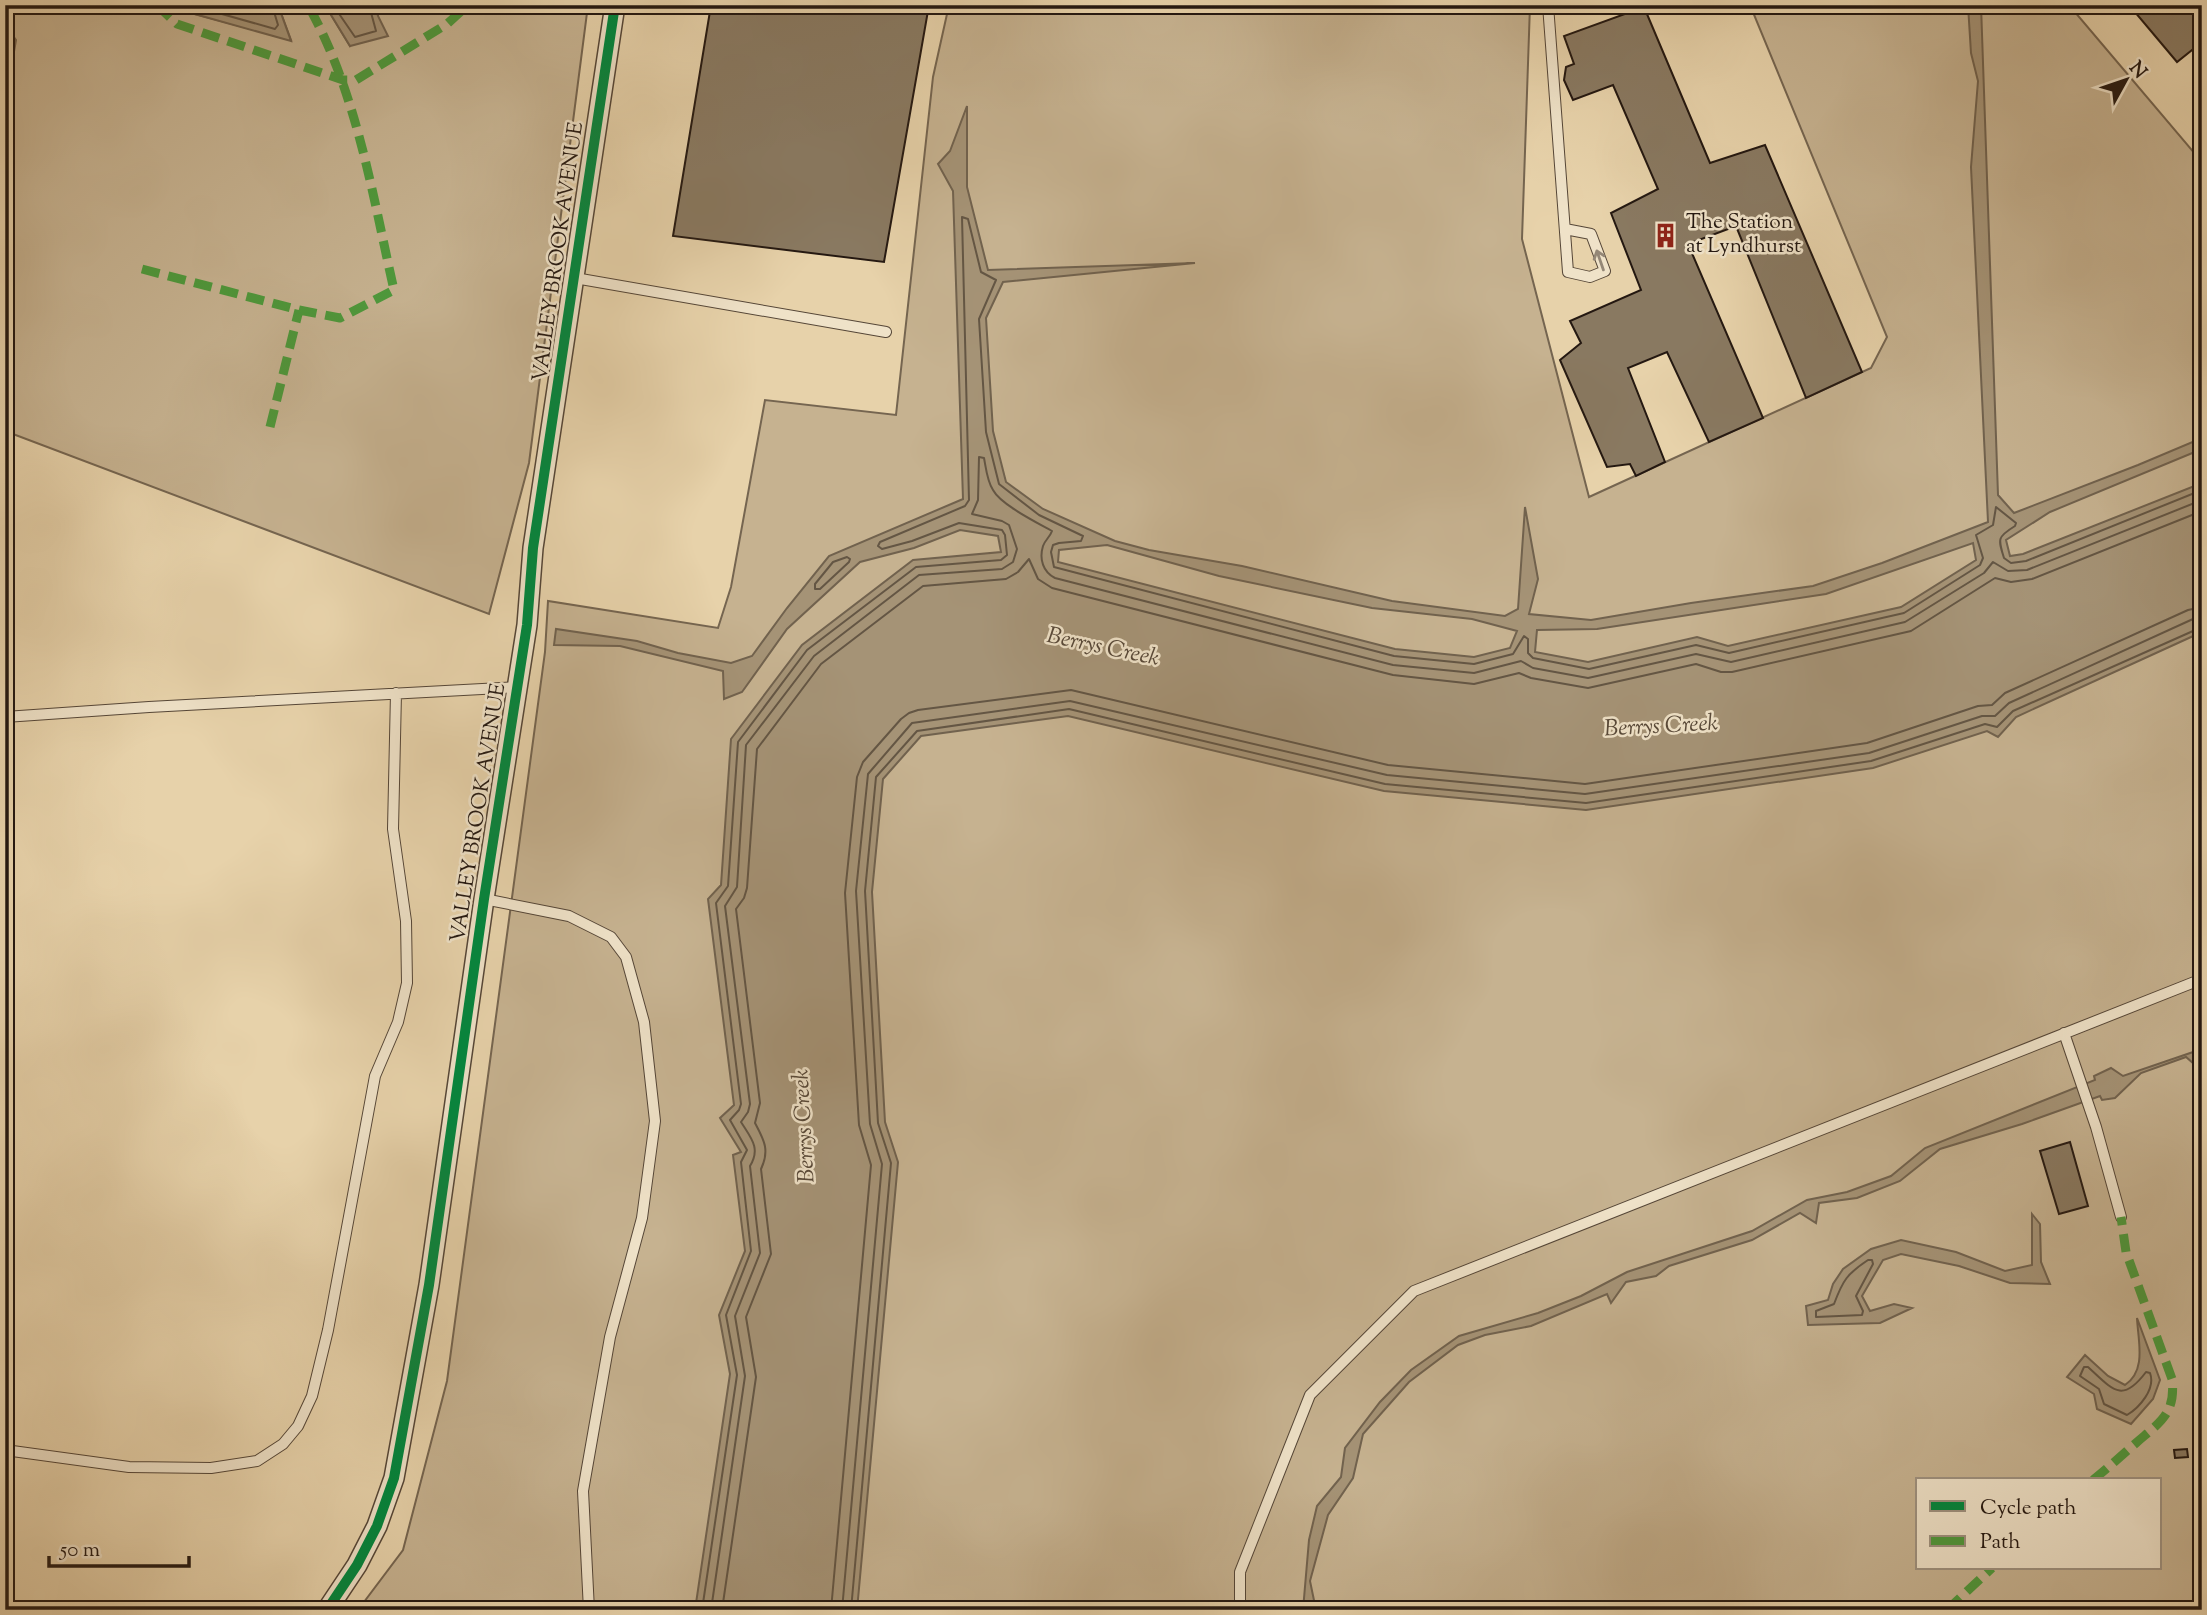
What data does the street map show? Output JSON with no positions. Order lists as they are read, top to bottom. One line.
{"streets":{"street":["VALLEY BROOK AVENUE"]},"water":["Berrys Creek"],"places":{"building":["The Station at Lyndhurst"]},"legend":["Cycle path","Path"],"scale_bar":"50 m","north":"top right"}
